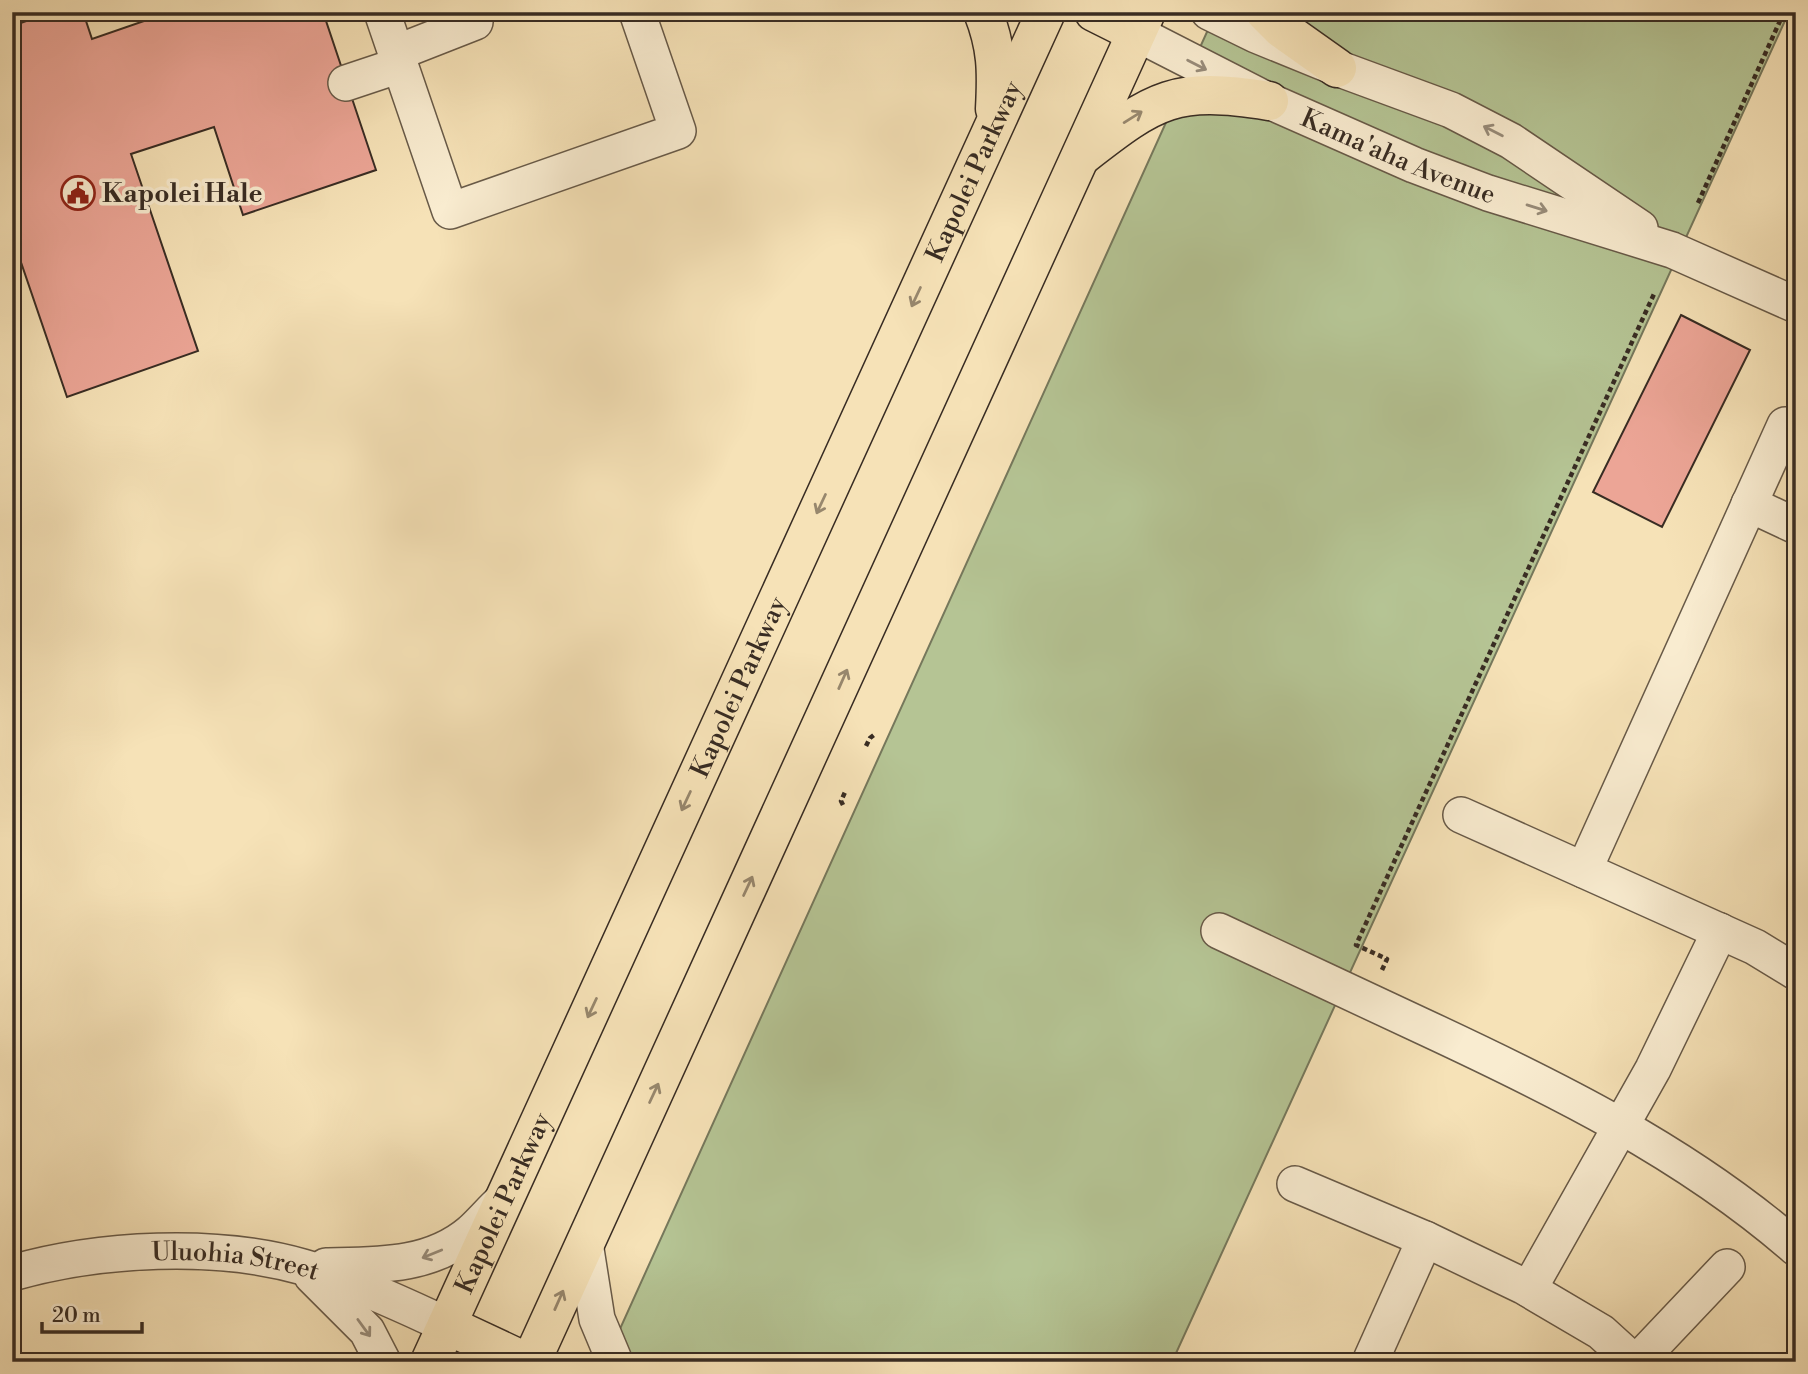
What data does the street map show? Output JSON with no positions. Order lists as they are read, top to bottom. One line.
{"streets":{"main road":["Kapolei Parkway"],"street":["Kama'aha Avenue","Uluohia Street"]},"crossings":[["Kapolei Parkway","Uluohia Street"]],"places":{"public building":["Kapolei Hale"]},"scale_bar":"20 m"}
